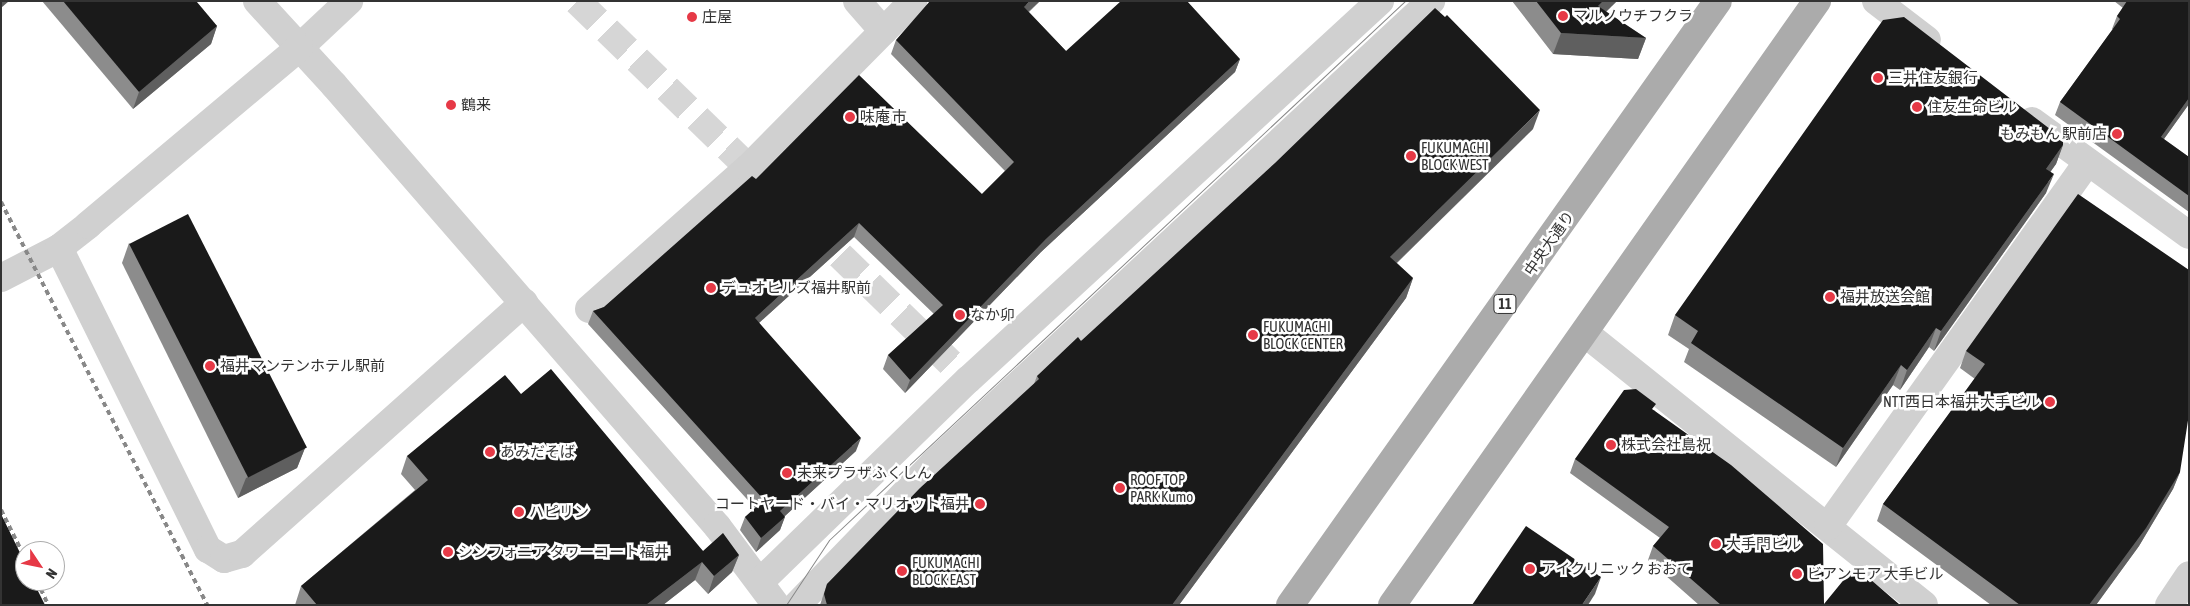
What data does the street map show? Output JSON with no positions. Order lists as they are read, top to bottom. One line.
{"streets":{"main road":["中央大通り","11"]},"places":["マルノウチフクラ","庄屋","三井住友銀行","鶴来","住友生命ビル","味庵 市","もみもん 駅前店","FUKUMACHI BLOCK WEST","デュオヒルズ福井駅前","福井放送会館","なか卯","FUKUMACHI BLOCK CENTER","福井マンテンホテル駅前","NTT西日本福井大手ビル","株式会社島祝","あみだそば","未来プラザふくしん","ROOF TOP PARK Kumo","コートヤード・バイ・マリオット福井","ハピリン","大手門ビル","シンフォニア タワーコート福井","アイクリニック おおて","FUKUMACHI BLOCK EAST","ビアンモア 大手ビル"],"north":"bottom right"}
